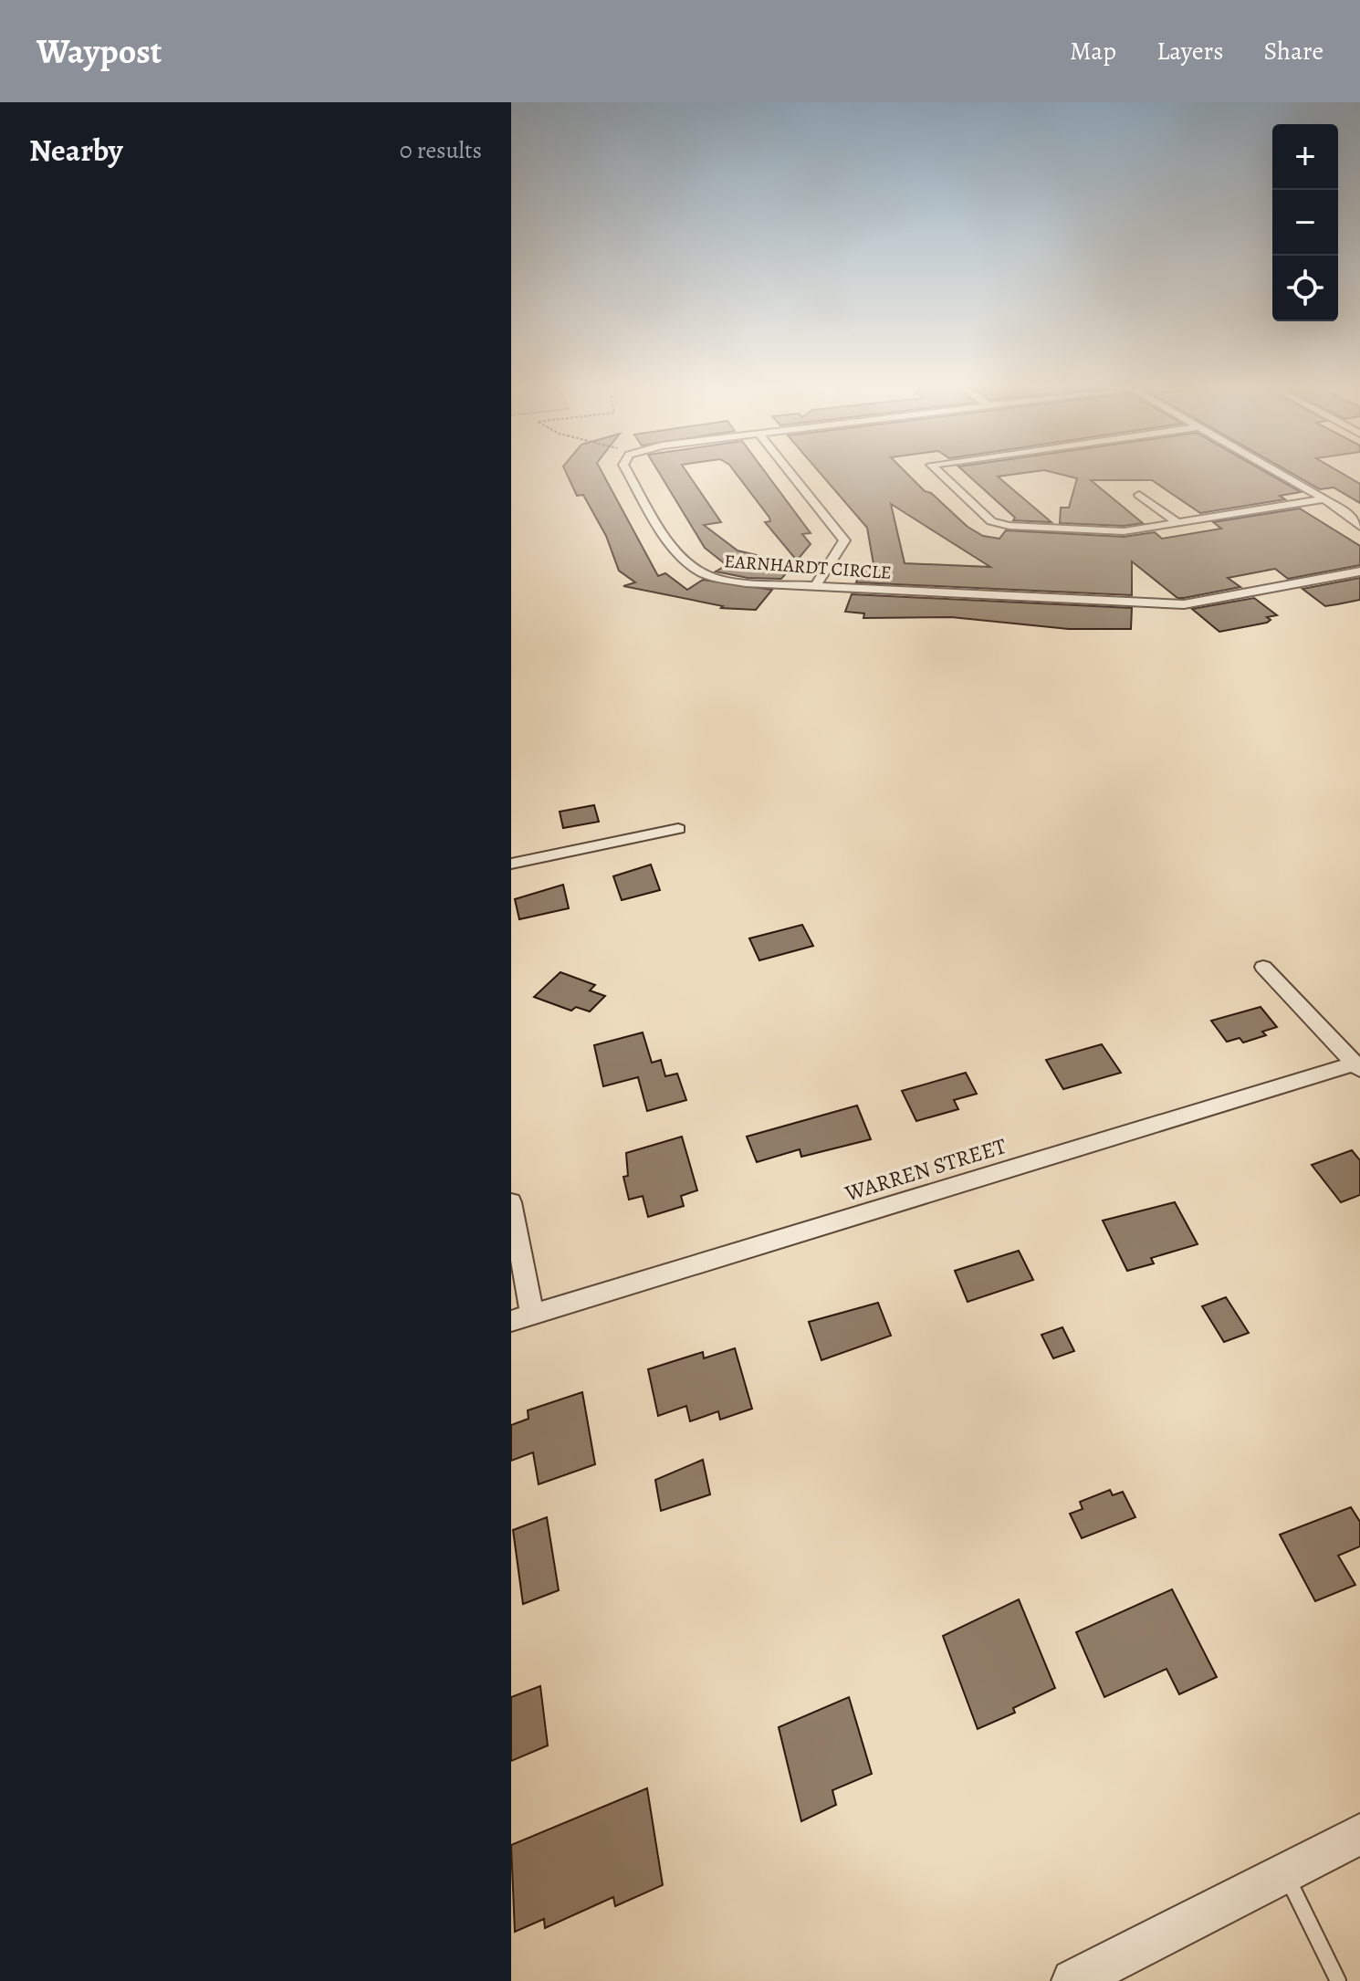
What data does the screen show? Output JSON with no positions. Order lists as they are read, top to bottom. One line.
{"streets":{"street":["EARNHARDT CIRCLE","WARREN STREET"]},"page":{"header":"Waypost","nav":["Map","Layers","Share"],"heading":["Nearby","0 results"],"map_buttons":["+","−"]}}
